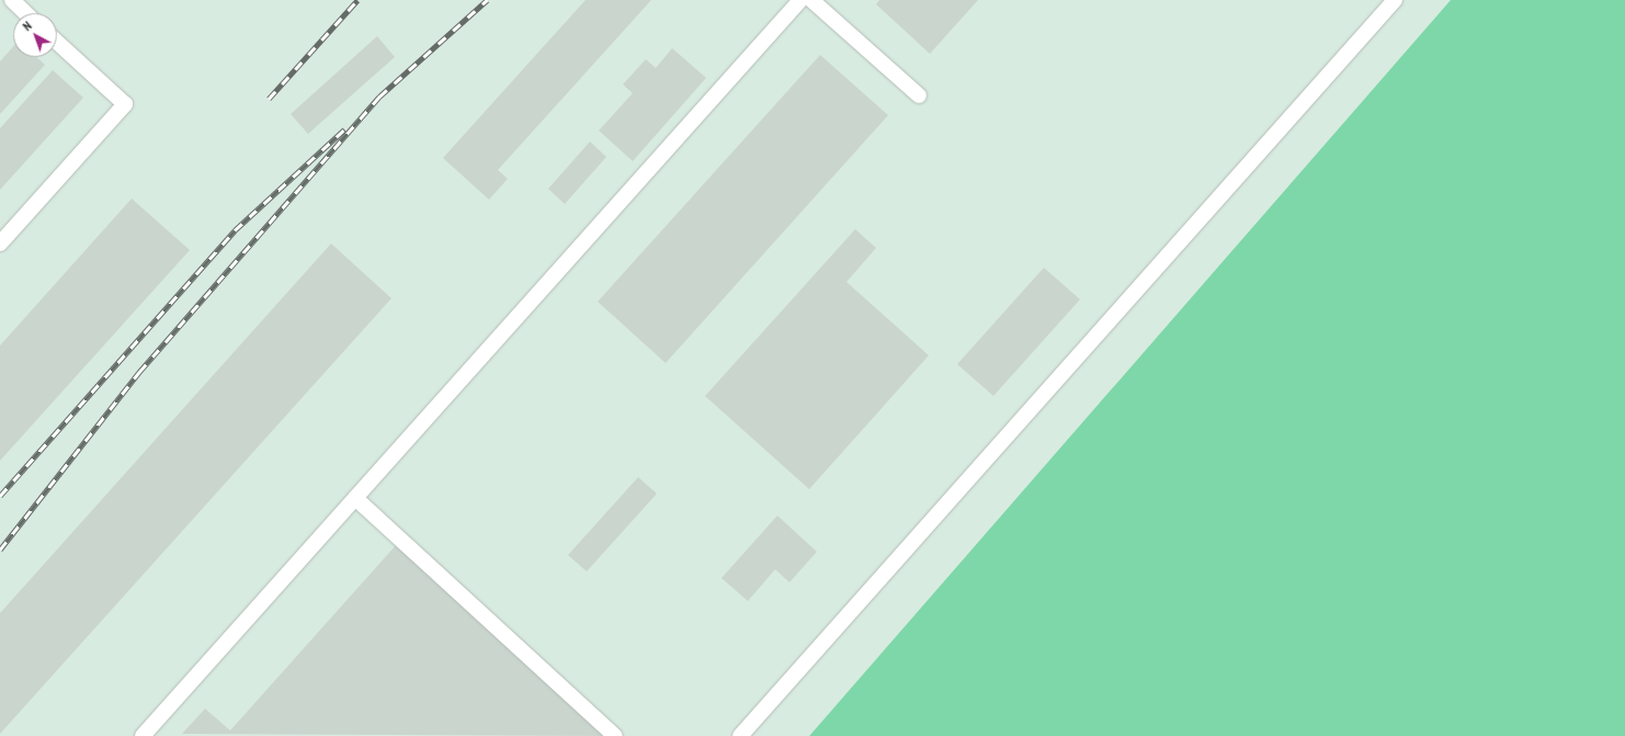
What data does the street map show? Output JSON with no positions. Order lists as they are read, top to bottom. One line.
{"north":"top left"}
